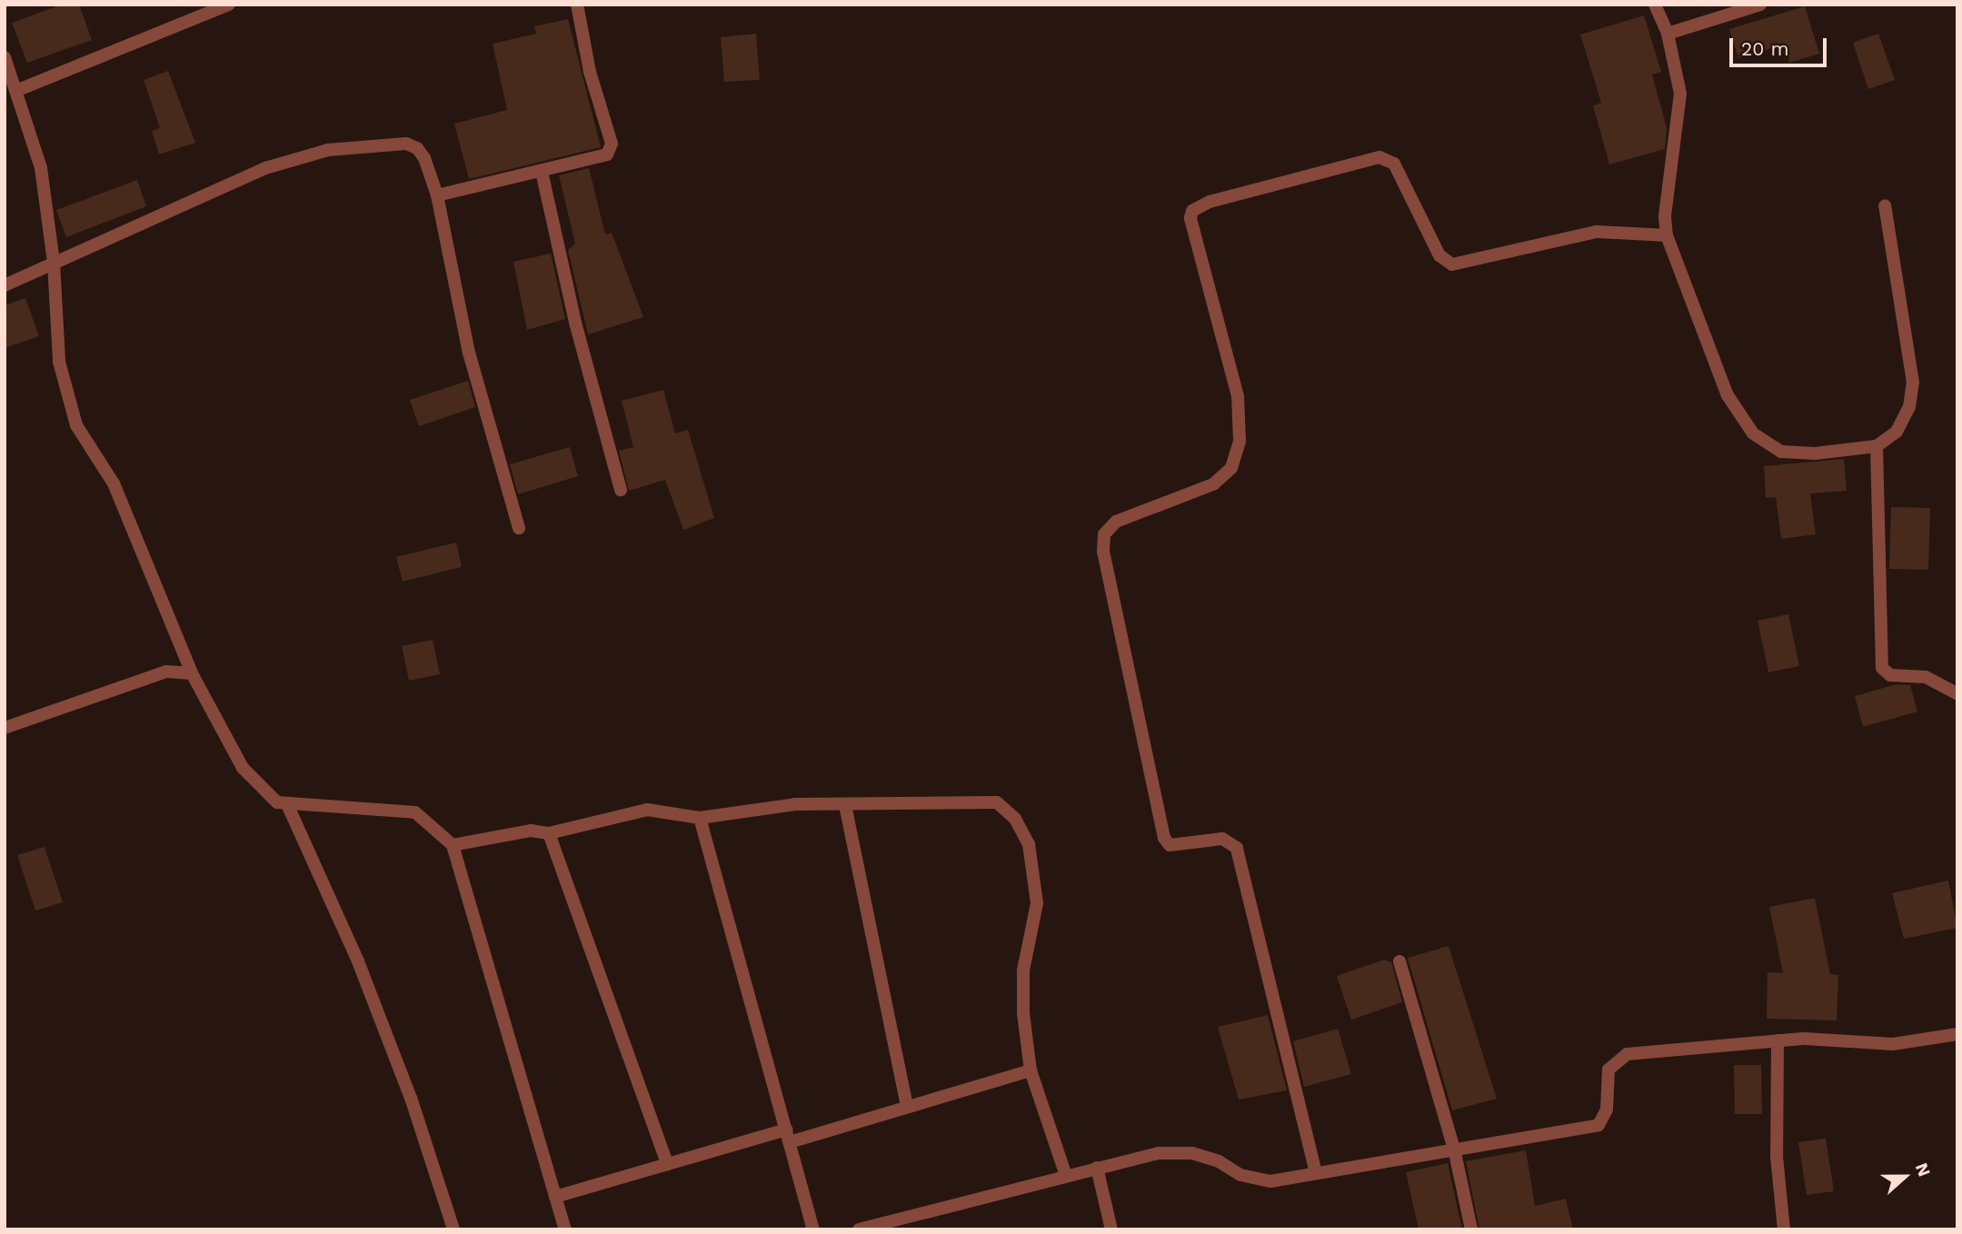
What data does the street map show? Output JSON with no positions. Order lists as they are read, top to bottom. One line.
{"scale_bar":"20 m","north":"right"}
